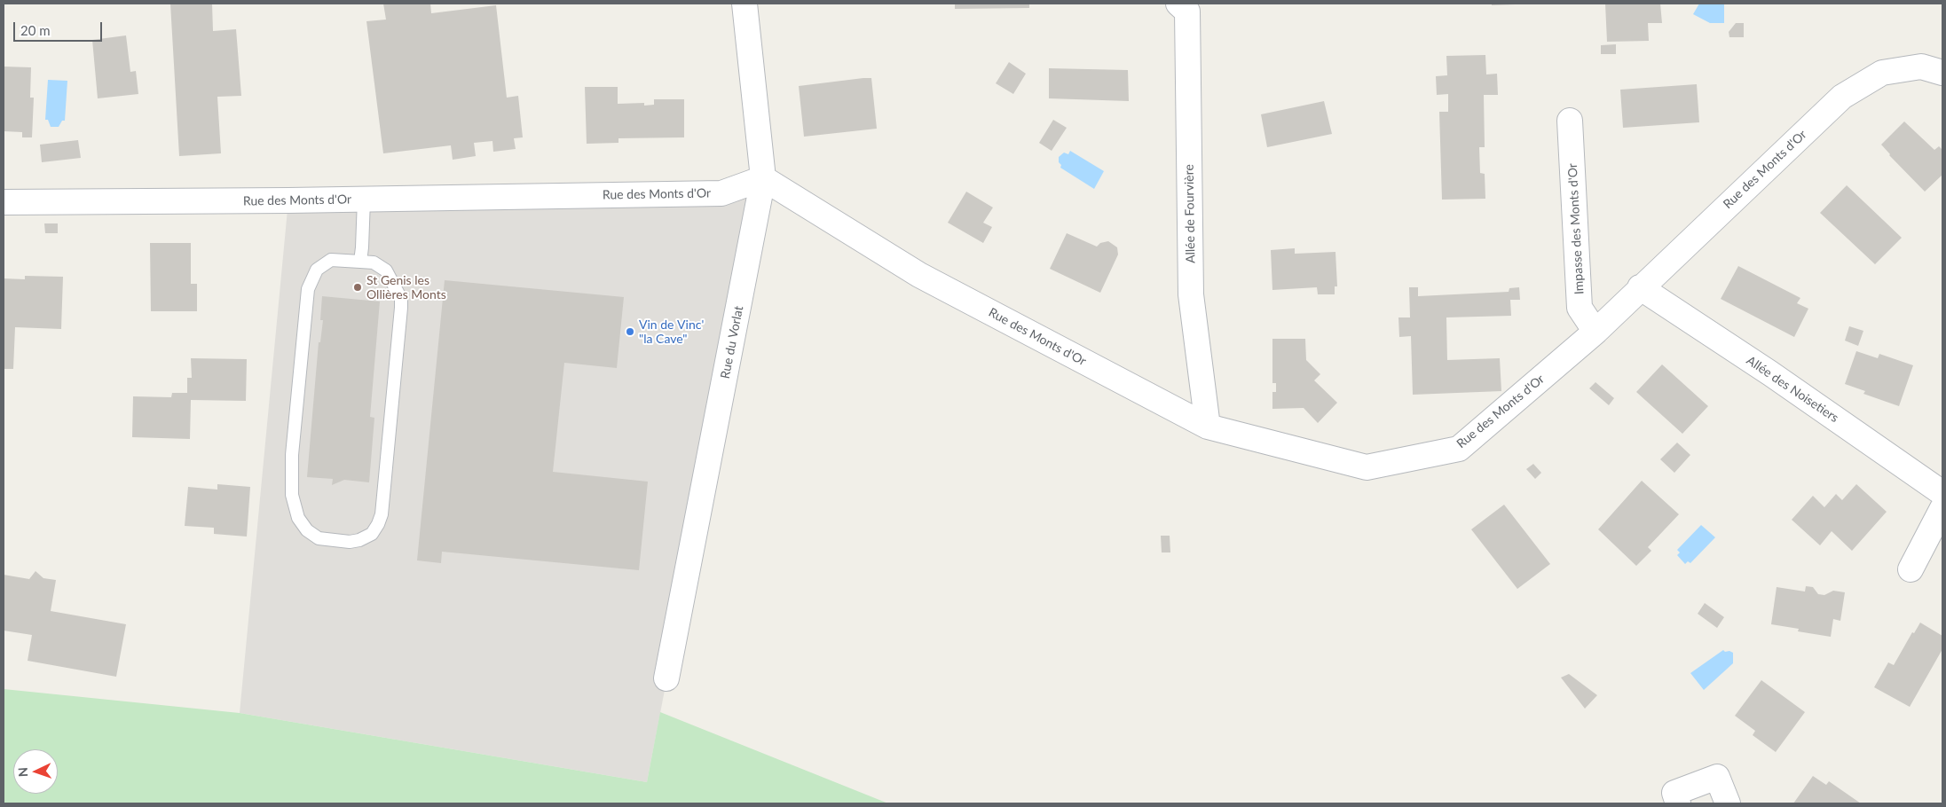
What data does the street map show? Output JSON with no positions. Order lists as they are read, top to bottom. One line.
{"streets":{"street":["Rue des Monts d'Or","Allée de Fourvière","Impasse des Monts d'Or","Rue du Vorlat","Allée des Noisetiers"]},"crossings":[["Rue des Monts d'Or","Allée de Fourvière"],["Rue des Monts d'Or","Impasse des Monts d'Or"],["Rue des Monts d'Or","Rue du Vorlat"],["Rue des Monts d'Or","Allée des Noisetiers"]],"places":["St Genis les Ollières Monts","Vin de Vinc' \"la Cave\""],"scale_bar":"20 m","north":"left"}
